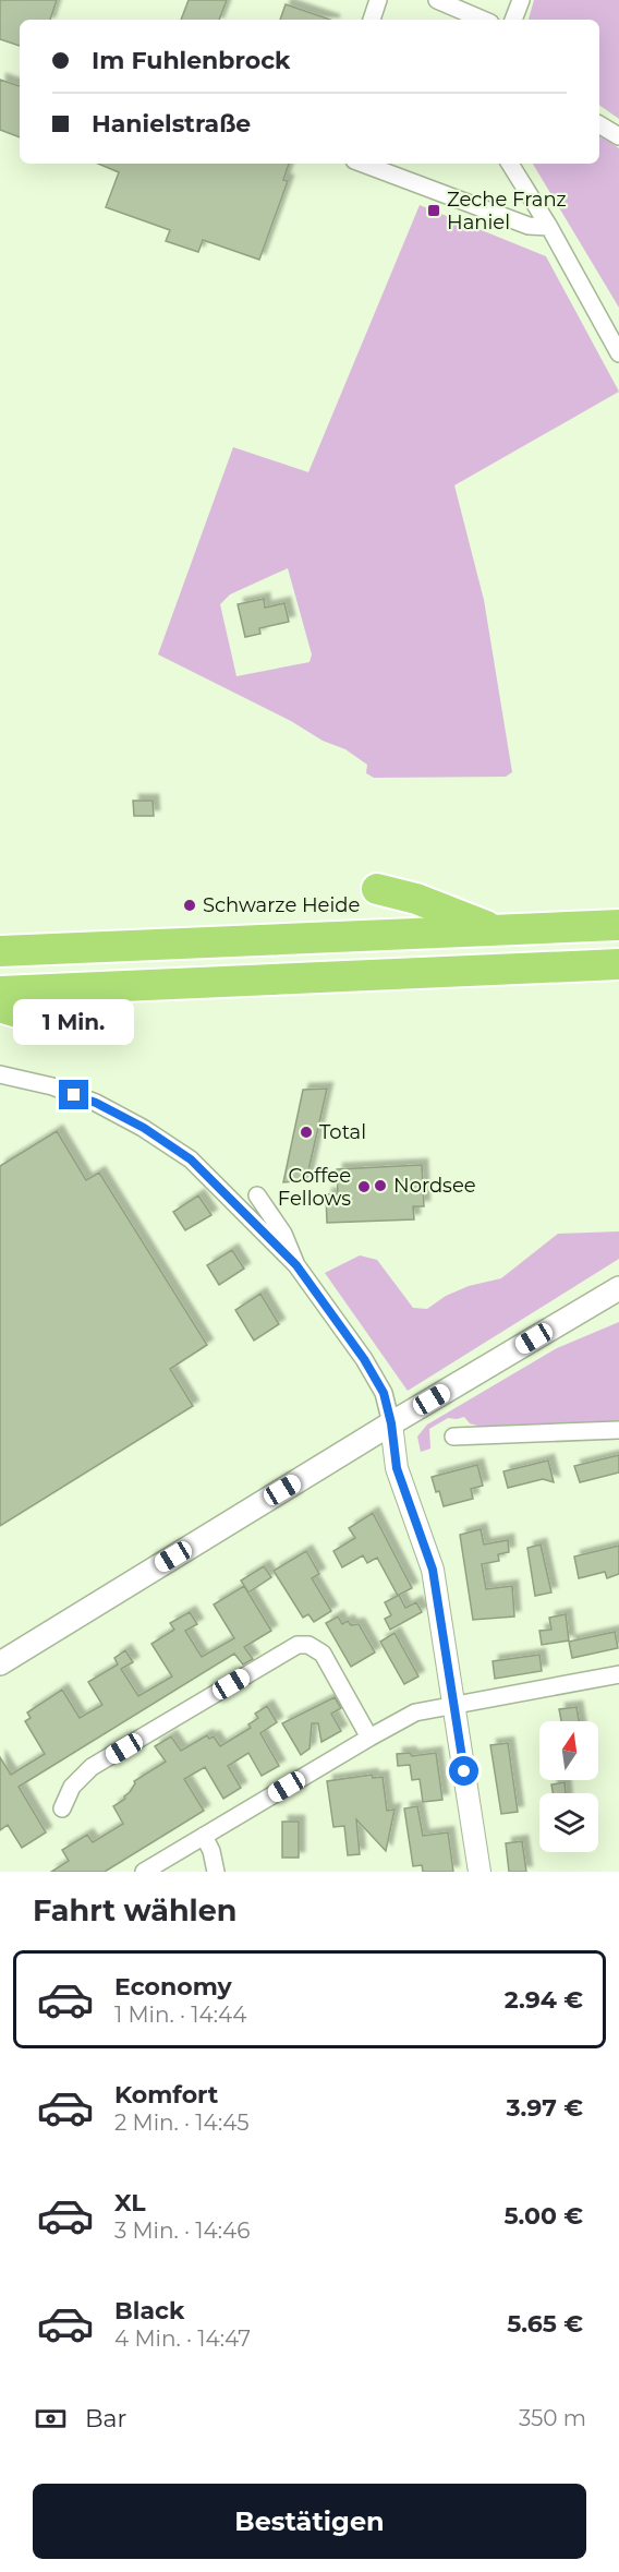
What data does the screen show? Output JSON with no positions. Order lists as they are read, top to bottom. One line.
{"places":{"transit":["Zeche Franz Haniel"],"other":["Schwarze Heide","Total","Nordsee","Coffee Fellows"]},"north":"top","page":{"banner":["Im Fuhlenbrock","Hanielstraße"],"bubble":"1 Min.","heading":"Fahrt wählen","list":[{"name":"Economy","note":"1 Min. · 14:44","value":"2.94 €"},{"name":"Komfort","note":"2 Min. · 14:45","value":"3.97 €"},{"name":"XL","note":"3 Min. · 14:46","value":"5.00 €"},{"name":"Black","note":"4 Min. · 14:47","value":"5.65 €"}],"pay":["Bar","350 m"],"buttons":"Bestätigen"}}
